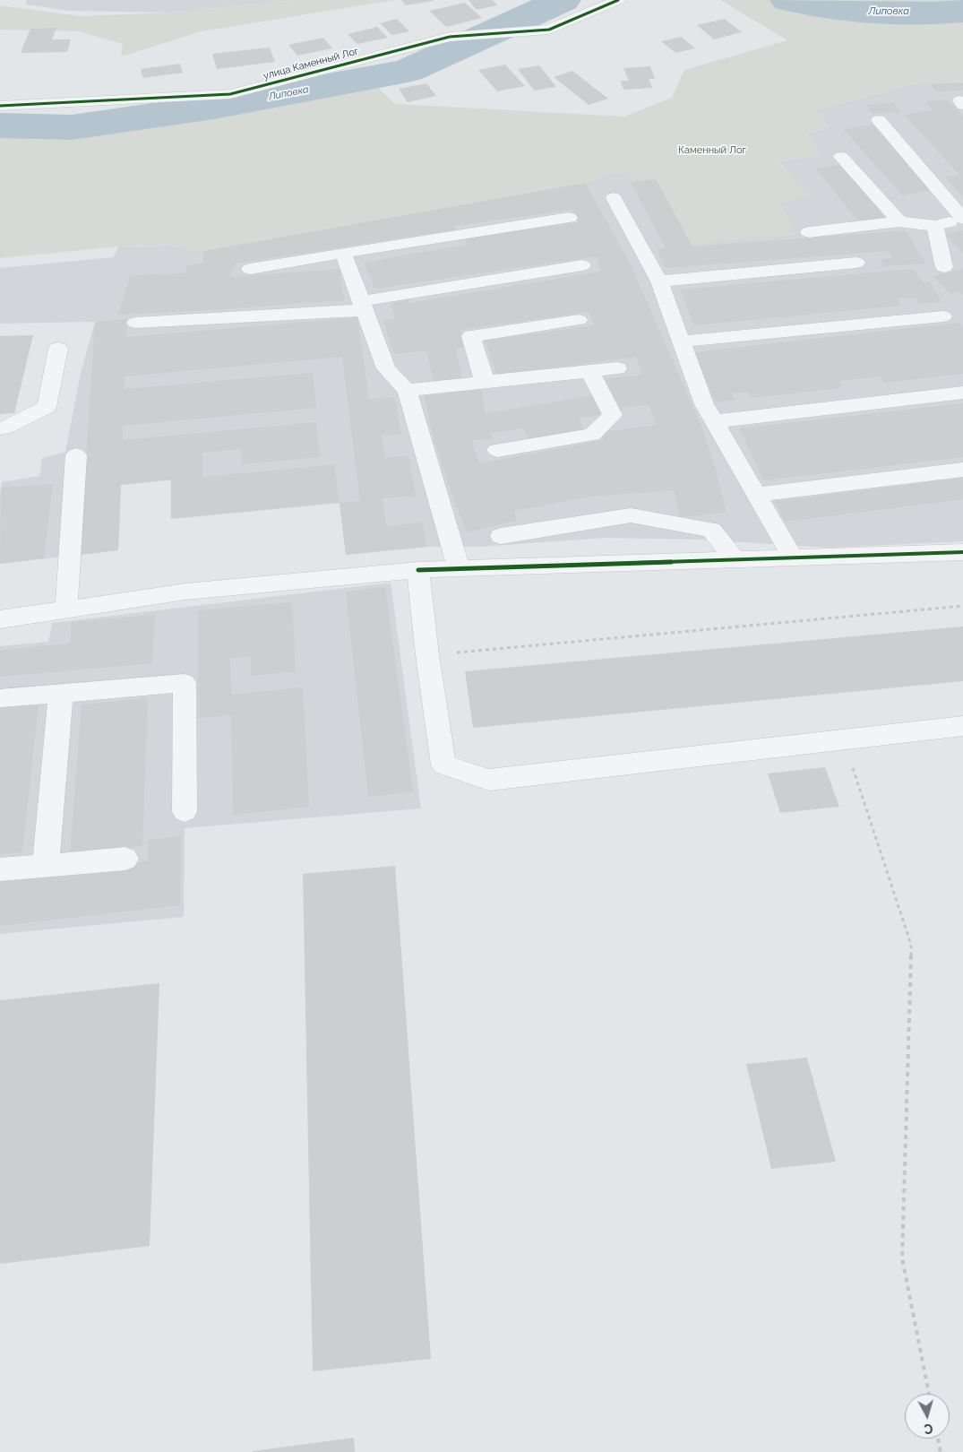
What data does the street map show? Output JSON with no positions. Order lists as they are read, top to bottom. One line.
{"streets":{"street":["улица Каменный Лог"]},"water":["Липовка"],"parks":["Каменный Лог"],"north":"bottom"}
